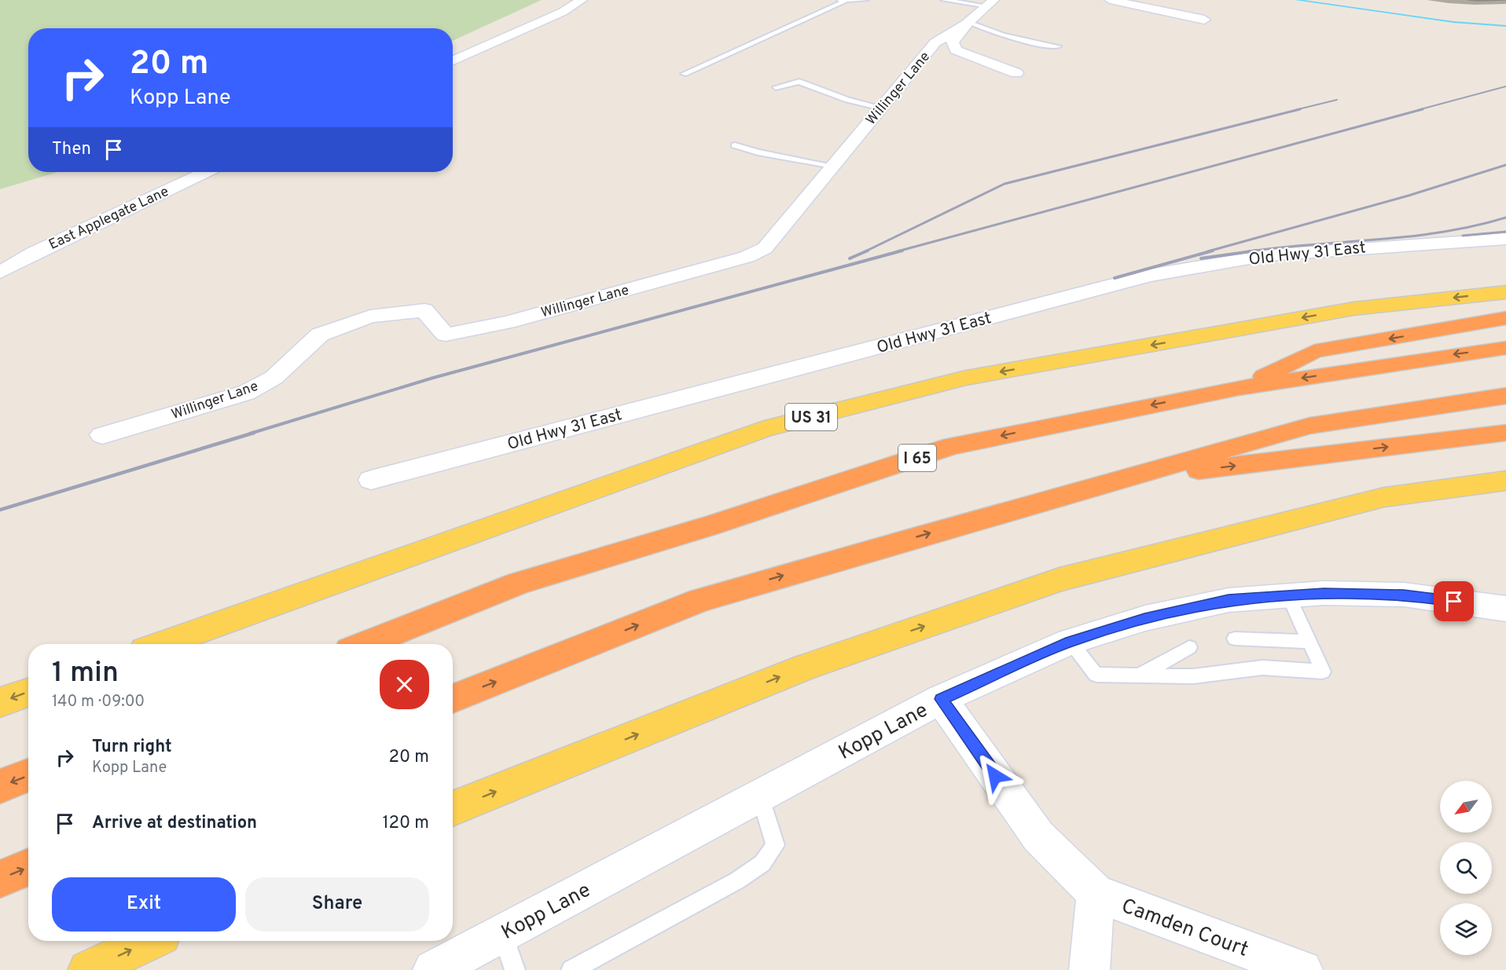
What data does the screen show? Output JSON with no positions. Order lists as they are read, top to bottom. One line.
{"streets":{"highway":["I 65"],"main road":["US 31"],"street":["Willinger Lane","East Applegate Lane","Old Hwy 31 East","Kopp Lane","Camden Court"]},"north":"bottom left","page":{"turn":["20 m","Kopp Lane"],"then":"Then","heading":["1 min","140 m · 09:00"],"list":[{"name":"Turn right","note":"Kopp Lane","value":"20 m"},{"name":"Arrive at destination","value":"120 m"}],"buttons":["Exit","Share"]}}
